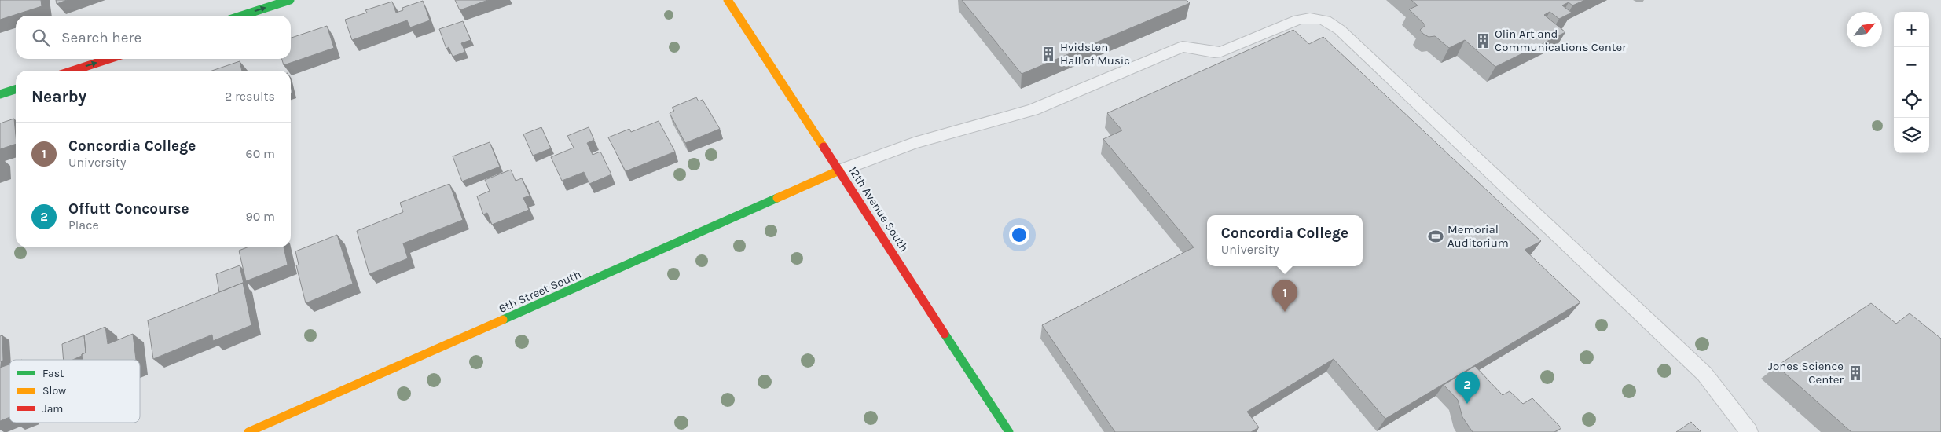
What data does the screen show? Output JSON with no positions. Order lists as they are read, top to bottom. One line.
{"streets":{"street":["12th Avenue South","6th Street South"]},"crossings":[["12th Avenue South","6th Street South"]],"places":{"building":["Olin Art and Communications Center","Hvidsten Hall of Music","Jones Science Center"],"sports":["Memorial Auditorium"]},"legend":["Fast","Slow","Jam"],"north":"top right","page":{"map_buttons":["+","−"],"search":"Search here","heading":["Nearby","2 results"],"list":[{"mark":"1","name":"Concordia College","note":"University","value":"60 m"},{"mark":"2","name":"Offutt Concourse","note":"Place","value":"90 m"}],"popup":["Concordia College","University"],"pins":["1","2"]}}
